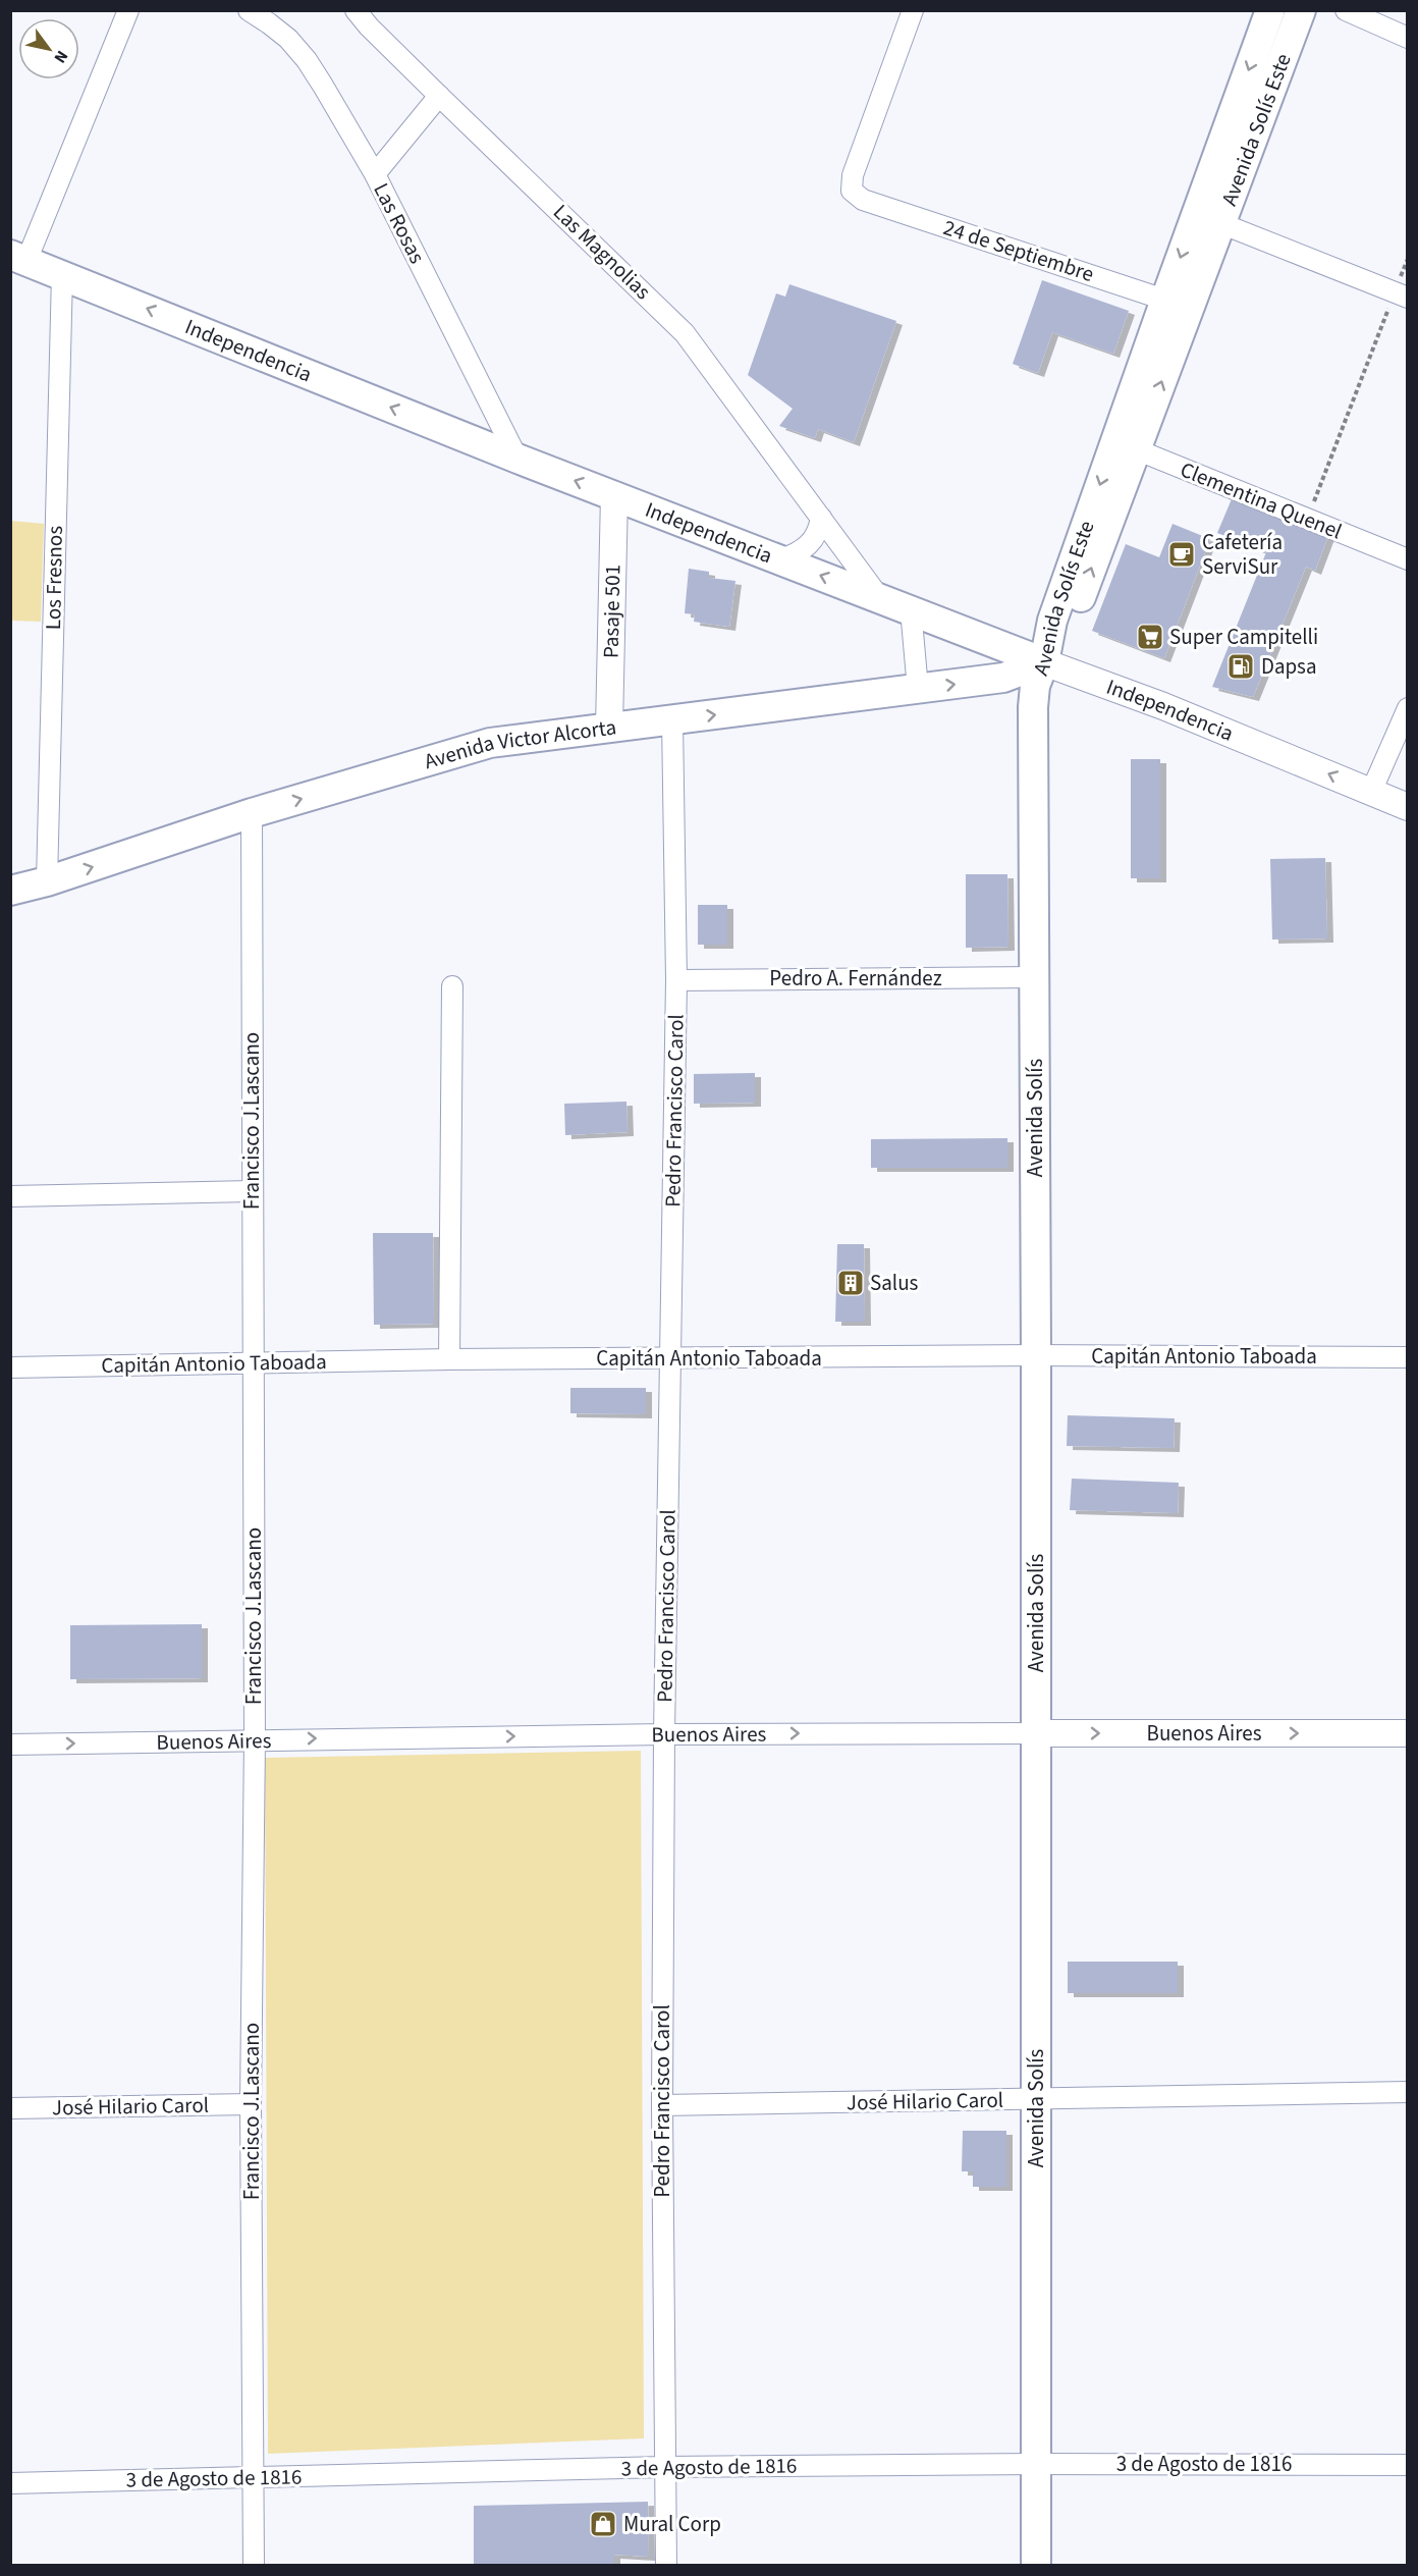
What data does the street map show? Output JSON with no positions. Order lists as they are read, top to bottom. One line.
{"streets":{"main road":["Avenida Solís Este","Independencia","Avenida Victor Alcorta","Avenida Solís"],"street":["Las Rosas","24 de Septiembre","Las Magnolias","Clementina Quenel","Los Fresnos","Pasaje 501","Pedro A. Fernández","Pedro Francisco Carol","Francisco J.Lascano","Capitán Antonio Taboada","Buenos Aires","José Hilario Carol","3 de Agosto de 1816"]},"crossings":[["Avenida Solís Este","24 de Septiembre"],["Avenida Solís Este","Independencia"],["Avenida Solís Este","Clementina Quenel"],["Avenida Solís Este","Avenida Victor Alcorta"],["Avenida Solís Este","Avenida Solís"],["Las Rosas","Independencia"],["Las Magnolias","Independencia"],["Independencia","Los Fresnos"],["Independencia","Pasaje 501"],["Independencia","Avenida Victor Alcorta"],["Independencia","Avenida Solís"],["Los Fresnos","Avenida Victor Alcorta"],["Pasaje 501","Avenida Victor Alcorta"],["Avenida Victor Alcorta","Pedro Francisco Carol"],["Avenida Victor Alcorta","Avenida Solís"],["Avenida Victor Alcorta","Francisco J.Lascano"],["Pedro A. Fernández","Pedro Francisco Carol"],["Pedro A. Fernández","Avenida Solís"],["Pedro Francisco Carol","Capitán Antonio Taboada"],["Pedro Francisco Carol","Buenos Aires"],["Pedro Francisco Carol","José Hilario Carol"],["Pedro Francisco Carol","3 de Agosto de 1816"],["Avenida Solís","Capitán Antonio Taboada"],["Avenida Solís","Buenos Aires"],["Avenida Solís","José Hilario Carol"],["Avenida Solís","3 de Agosto de 1816"],["Francisco J.Lascano","Capitán Antonio Taboada"],["Francisco J.Lascano","Buenos Aires"],["Francisco J.Lascano","José Hilario Carol"],["Francisco J.Lascano","3 de Agosto de 1816"]],"one_way":["Independencia","Avenida Victor Alcorta","Buenos Aires"],"places":{"cafe":["Cafetería ServiSur"],"supermarket":["Super Campitelli"],"fuel station":["Dapsa"],"building":["Salus"],"shop":["Mural Corp"]},"north":"bottom right"}
